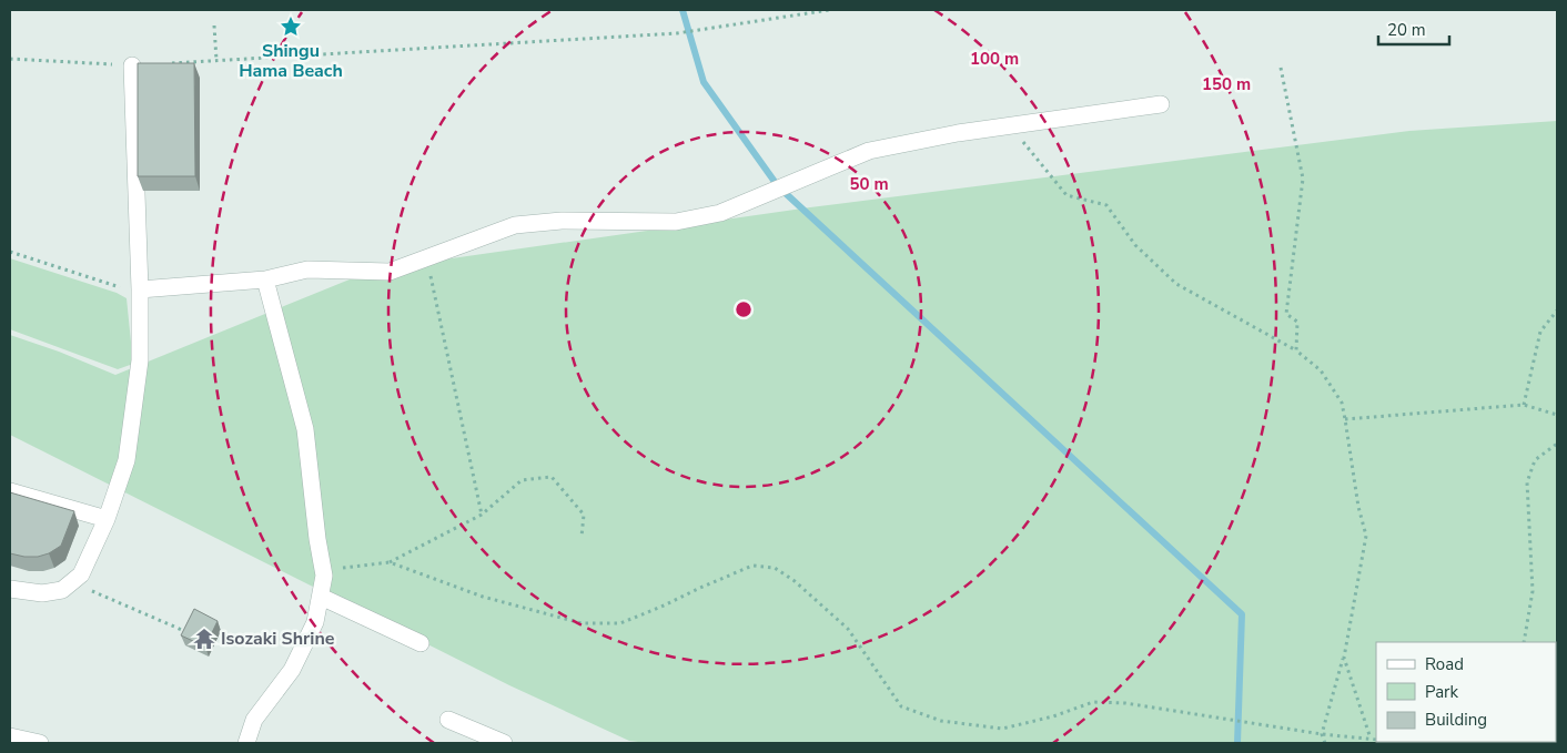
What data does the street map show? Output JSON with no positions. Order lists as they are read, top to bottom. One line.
{"places":{"place":["Shingu Hama Beach"],"temple":["Isozaki Shrine"]},"legend":["Road","Park","Building"],"scale_bar":"20 m","rings":["100 m","150 m","50 m"]}
